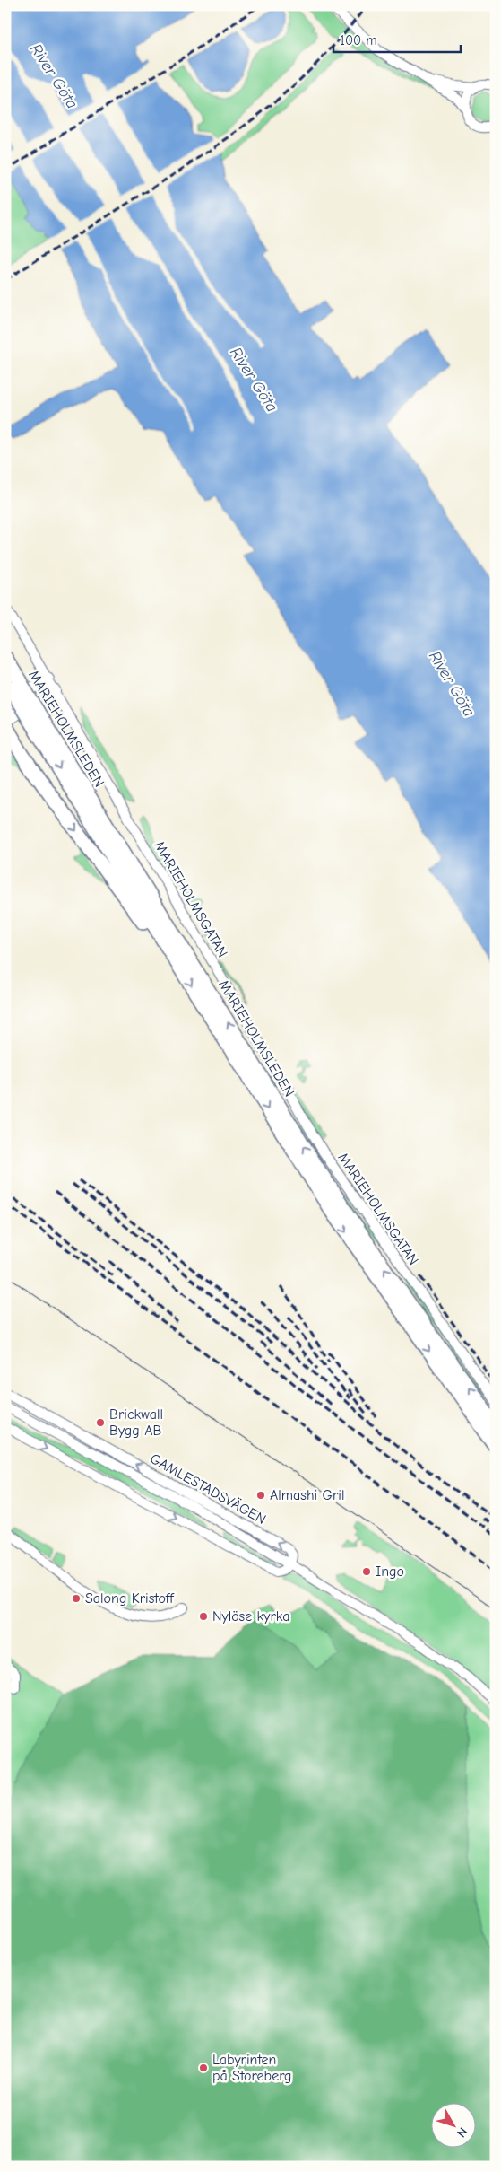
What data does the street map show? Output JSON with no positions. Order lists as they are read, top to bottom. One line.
{"streets":{"highway":["MARIEHOLMSLEDEN"],"street":["MARIEHOLMSGATAN","GAMLESTADSVÄGEN"]},"water":["River Göta"],"places":["Brickwall Bygg AB","Almashi Gril","Ingo","Salong Kristoff","Nylöse kyrka","Labyrinten på Storeberg"],"scale_bar":"100 m","north":"bottom right"}
